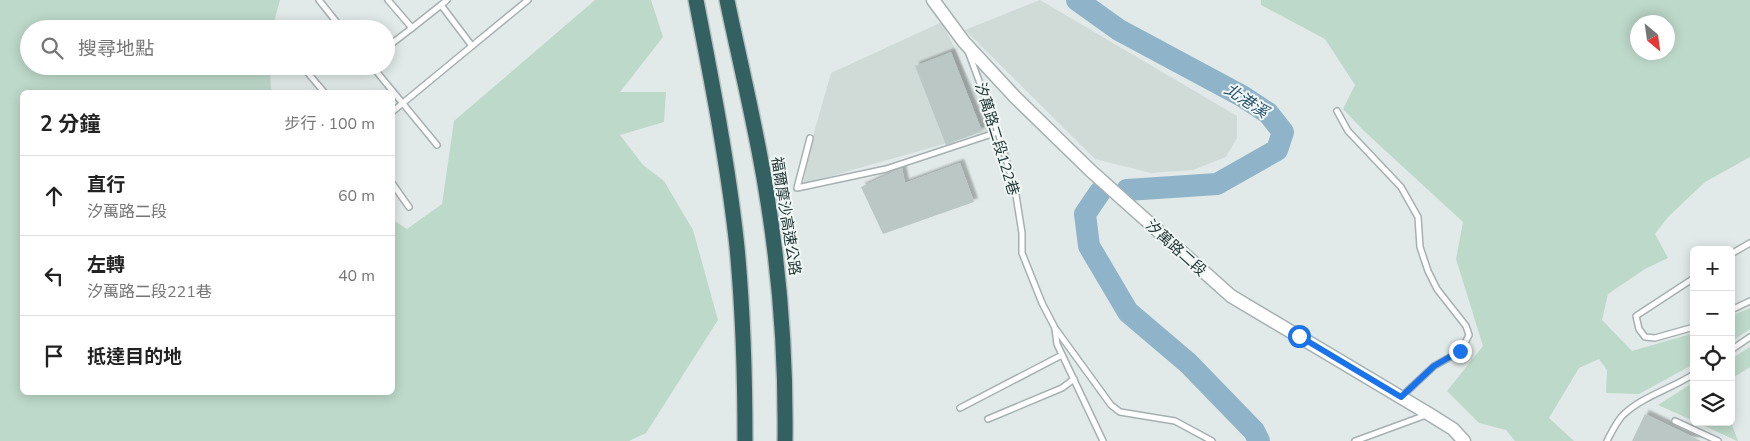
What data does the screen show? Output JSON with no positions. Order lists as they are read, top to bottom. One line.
{"streets":{"highway":["福爾摩沙高速公路"],"street":["汐萬路二段"],"lane":["汐萬路二段122巷"]},"crossings":[["汐萬路二段122巷","汐萬路二段"]],"water":["北港溪"],"north":"bottom right","page":{"search":"搜尋地點","heading":["2 分鐘","步行 · 100 m"],"list":[["直行","汐萬路二段","60 m"],["左轉","汐萬路二段221巷","40 m"],"抵達目的地"],"map_buttons":["+","−"]}}
